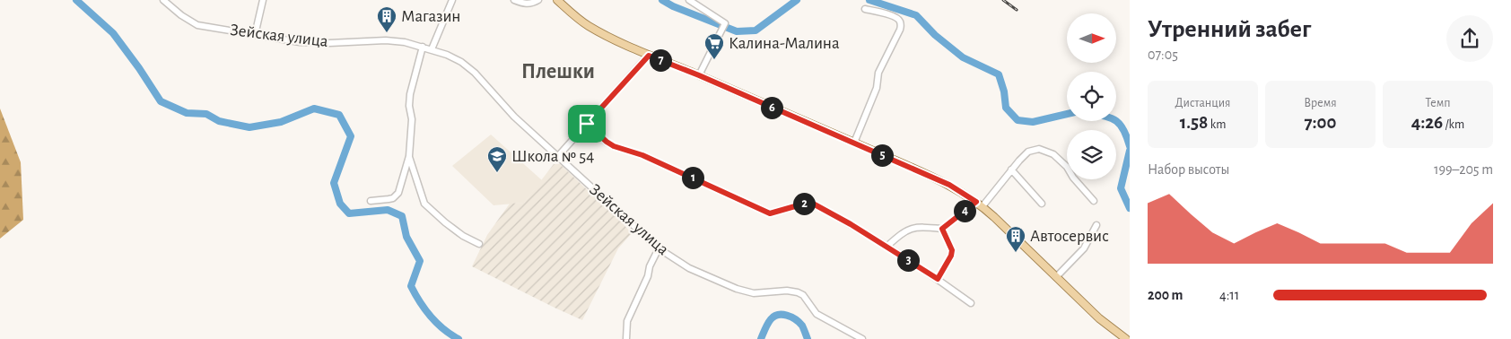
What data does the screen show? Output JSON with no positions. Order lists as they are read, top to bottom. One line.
{"streets":{"street":["Зейская улица"]},"districts":["Плешки"],"places":{"building":["Магазин","Автосервис"],"supermarket":["Калина-Малина"],"school or university":["Школа № 54"]},"north":"right","page":{"heading":["Утренний забег","07:05"],"pins":["7","6","5","1","2","4","3"],"stats":[["Дистанция","1.58 km"],["Время","7:00"],["Темп","4:26 /km"]],"chart":["Набор высоты","199–205 m"],"list":[{"name":"200 m","note":"4:11"}]}}
